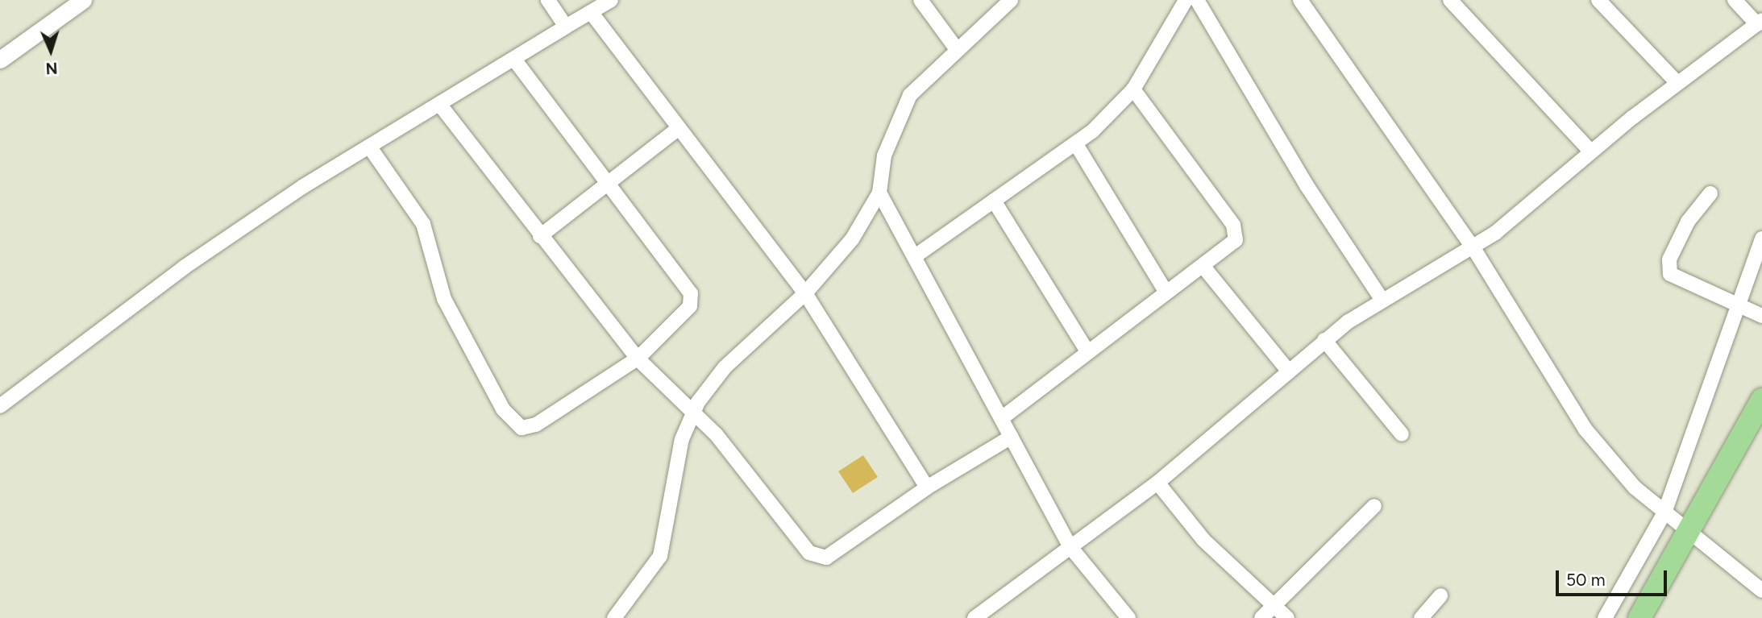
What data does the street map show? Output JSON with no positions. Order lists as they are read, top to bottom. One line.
{"scale_bar":"50 m","north":"bottom"}
